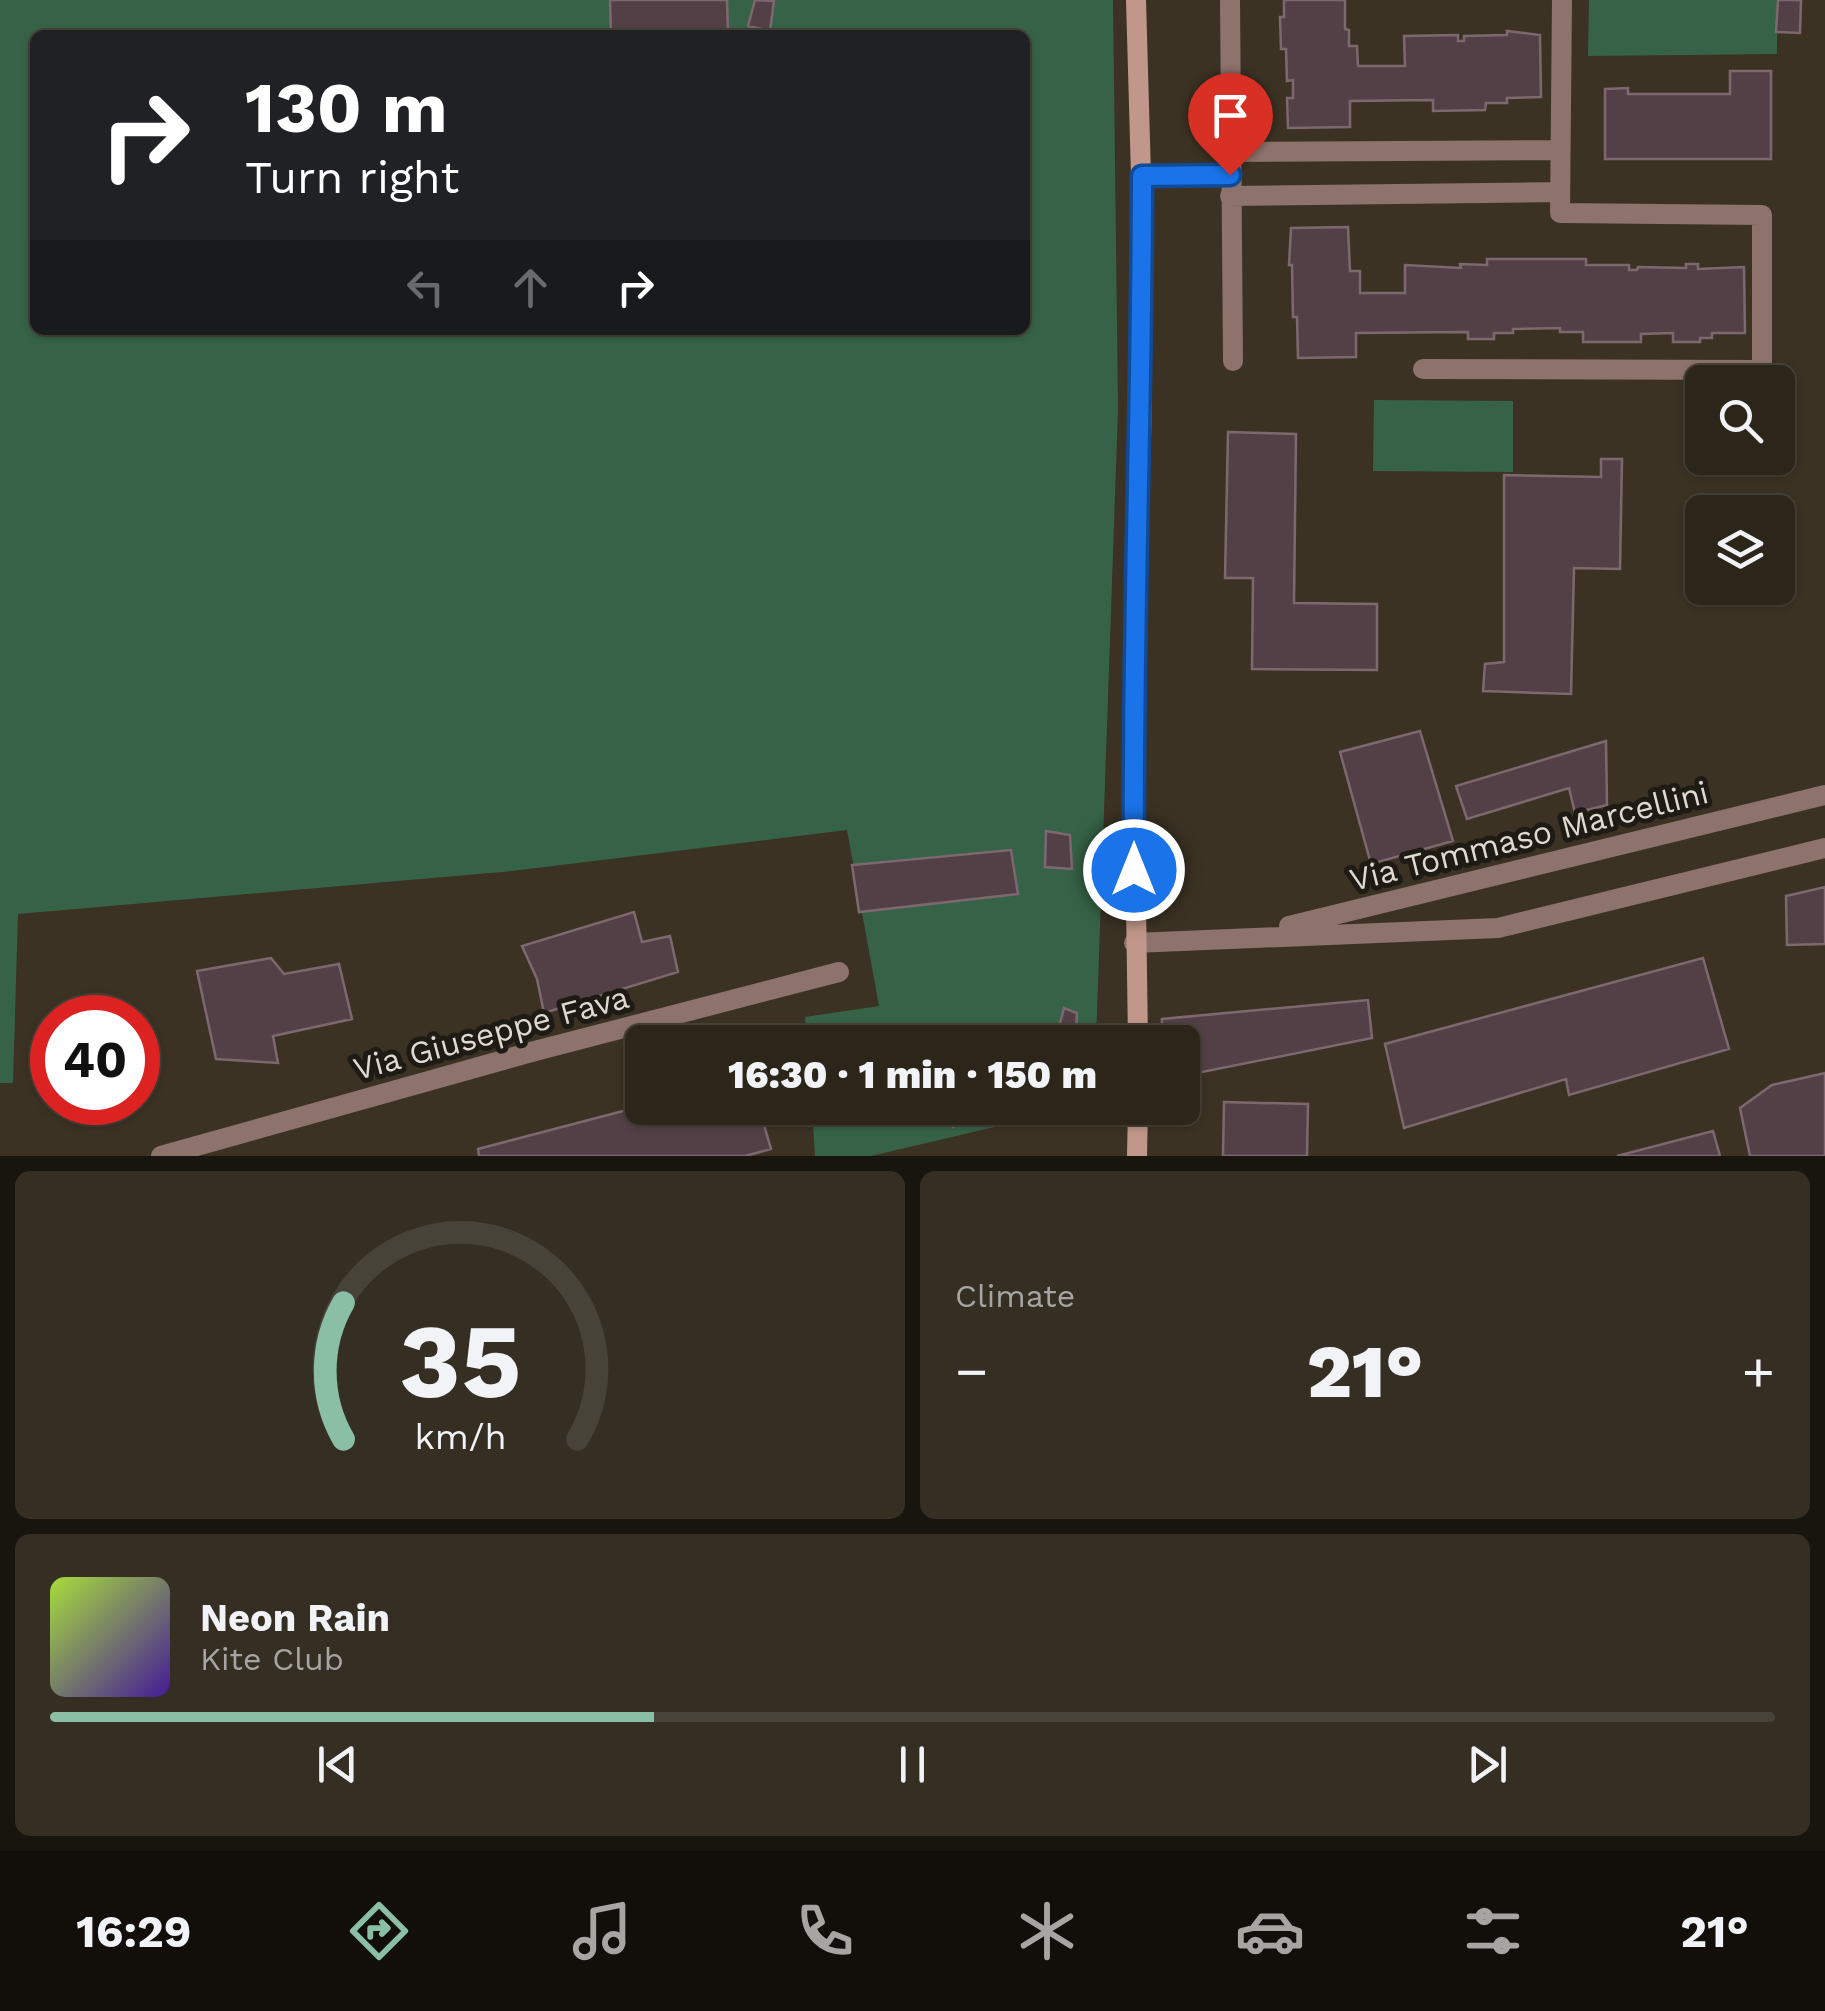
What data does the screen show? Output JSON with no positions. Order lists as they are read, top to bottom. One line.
{"streets":{"street":["Via Tommaso Marcellini","Via Giuseppe Fava"]},"page":{"turn":["130 m","Turn right"],"limit":"40","trip":"16:30 · 1 min · 150 m","tile":"Climate","heat":["−","21°","+"],"song":["Neon Rain","Kite Club"],"tabs":["16:29","21°"],"gauge":["35","km/h"]}}
